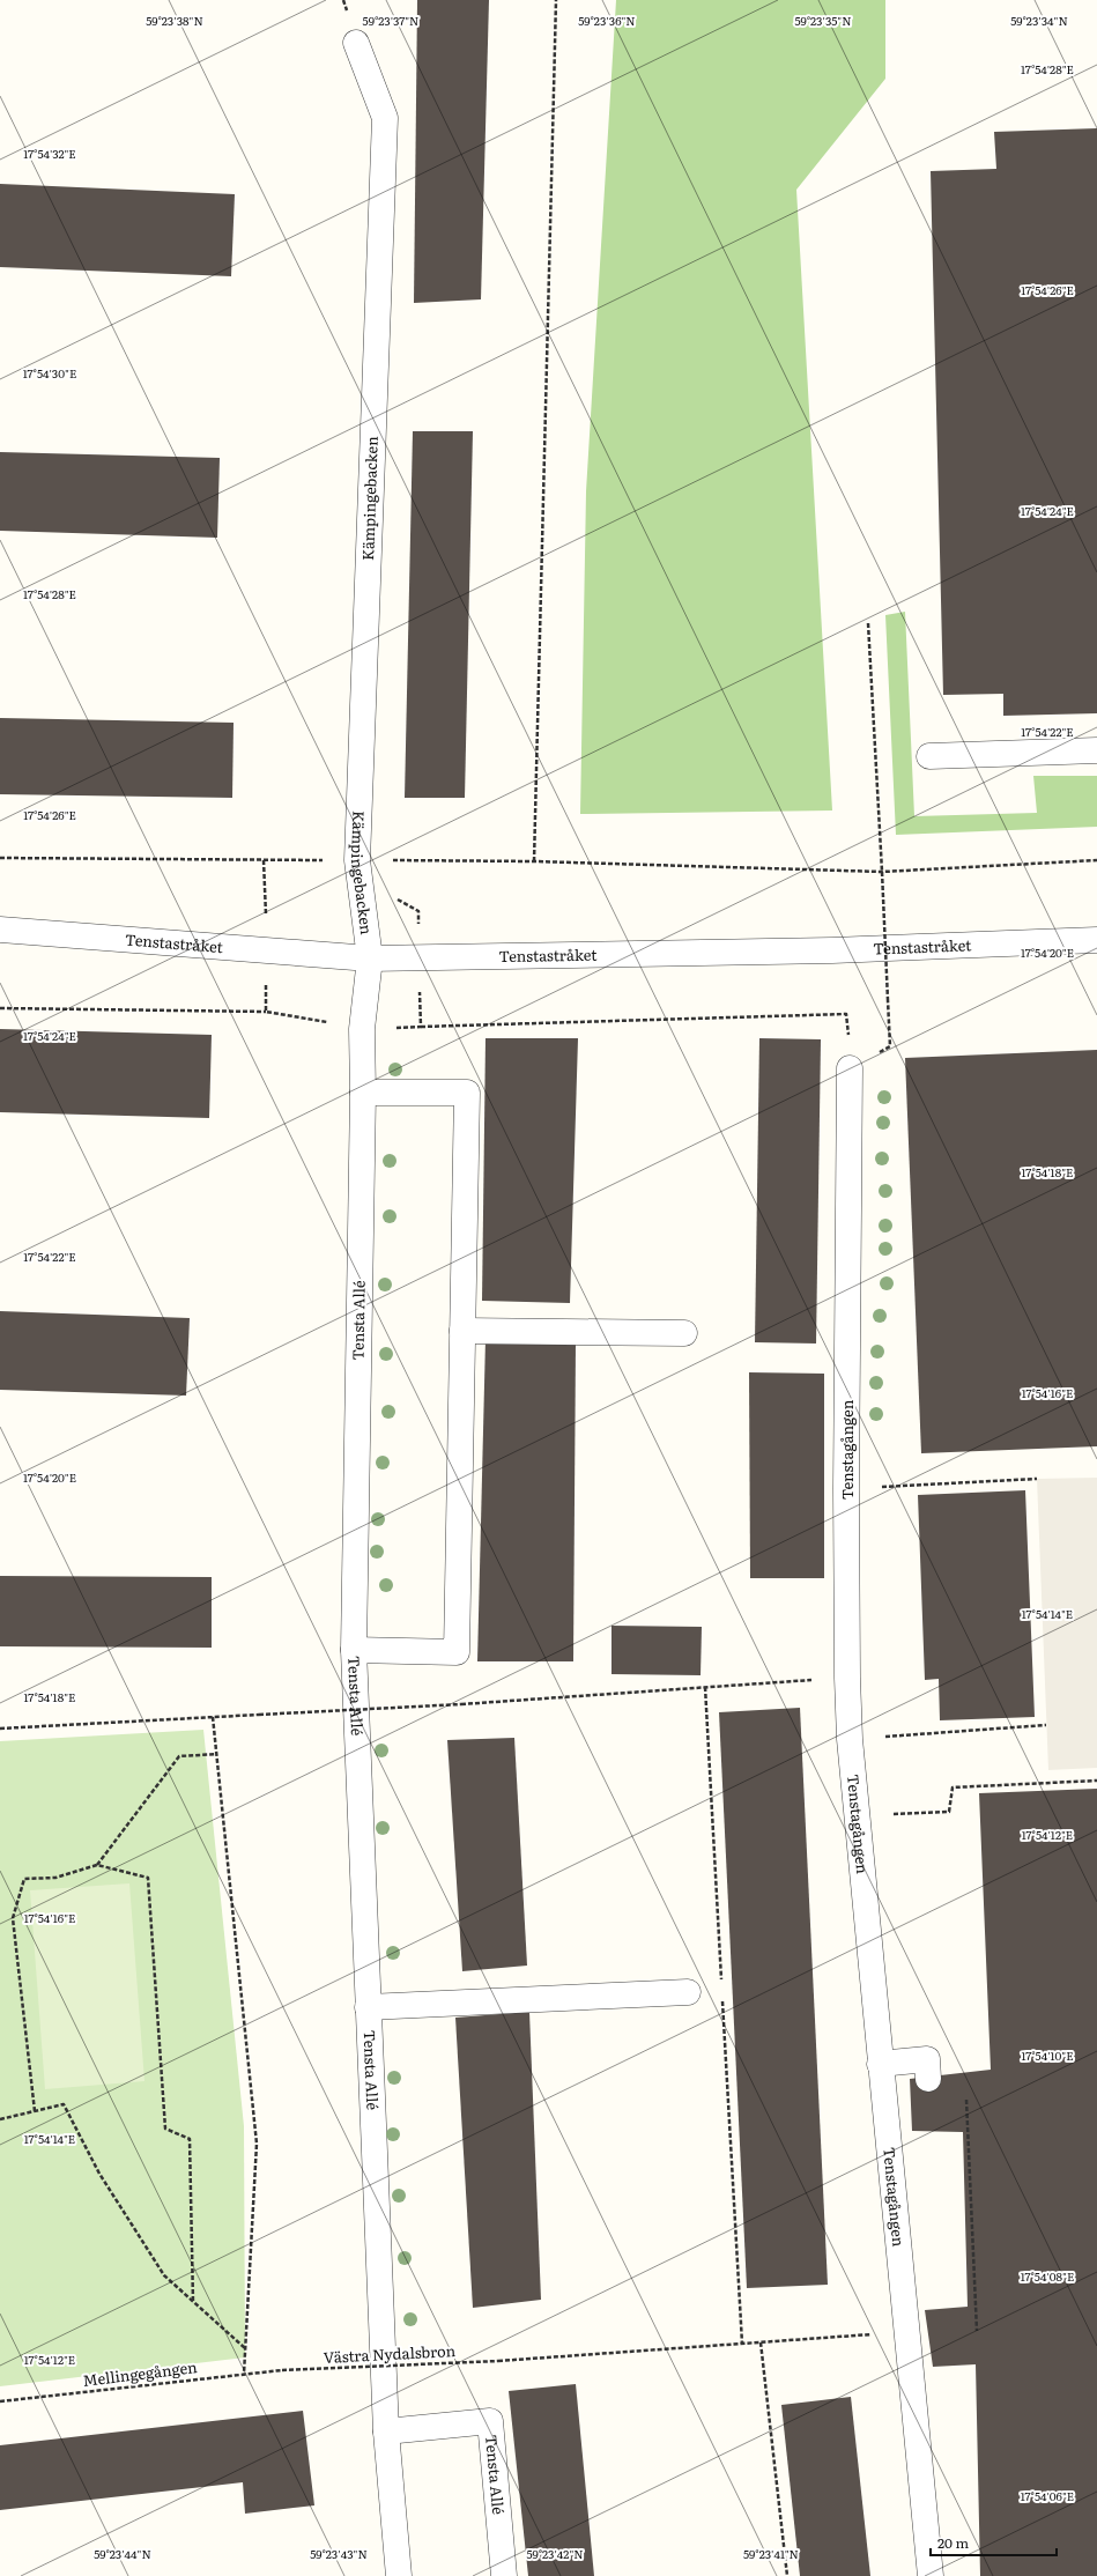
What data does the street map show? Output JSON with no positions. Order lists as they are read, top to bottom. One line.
{"streets":{"street":["Kämpingebacken","Tenstastråket","Tensta Allé","Tenstagången"],"path":["Västra Nydalsbron","Mellingegången"]},"crossings":[["Kämpingebacken","Tenstastråket"],["Kämpingebacken","Tensta Allé"],["Tenstastråket","Tensta Allé"],["Tenstagången","Västra Nydalsbron"],["Västra Nydalsbron","Mellingegången"]],"scale_bar":"20 m","coordinates":["59°23'38\"N","59°23'37\"N","59°23'36\"N","59°23'35\"N","59°23'34\"N","17°54'28\"E","17°54'32\"E","17°54'26\"E","17°54'30\"E","17°54'24\"E","17°54'22\"E","17°54'20\"E","17°54'18\"E","17°54'16\"E","17°54'14\"E","17°54'12\"E","17°54'10\"E","17°54'08\"E","17°54'06\"E","59°23'44\"N","59°23'43\"N","59°23'42\"N","59°23'41\"N"]}
